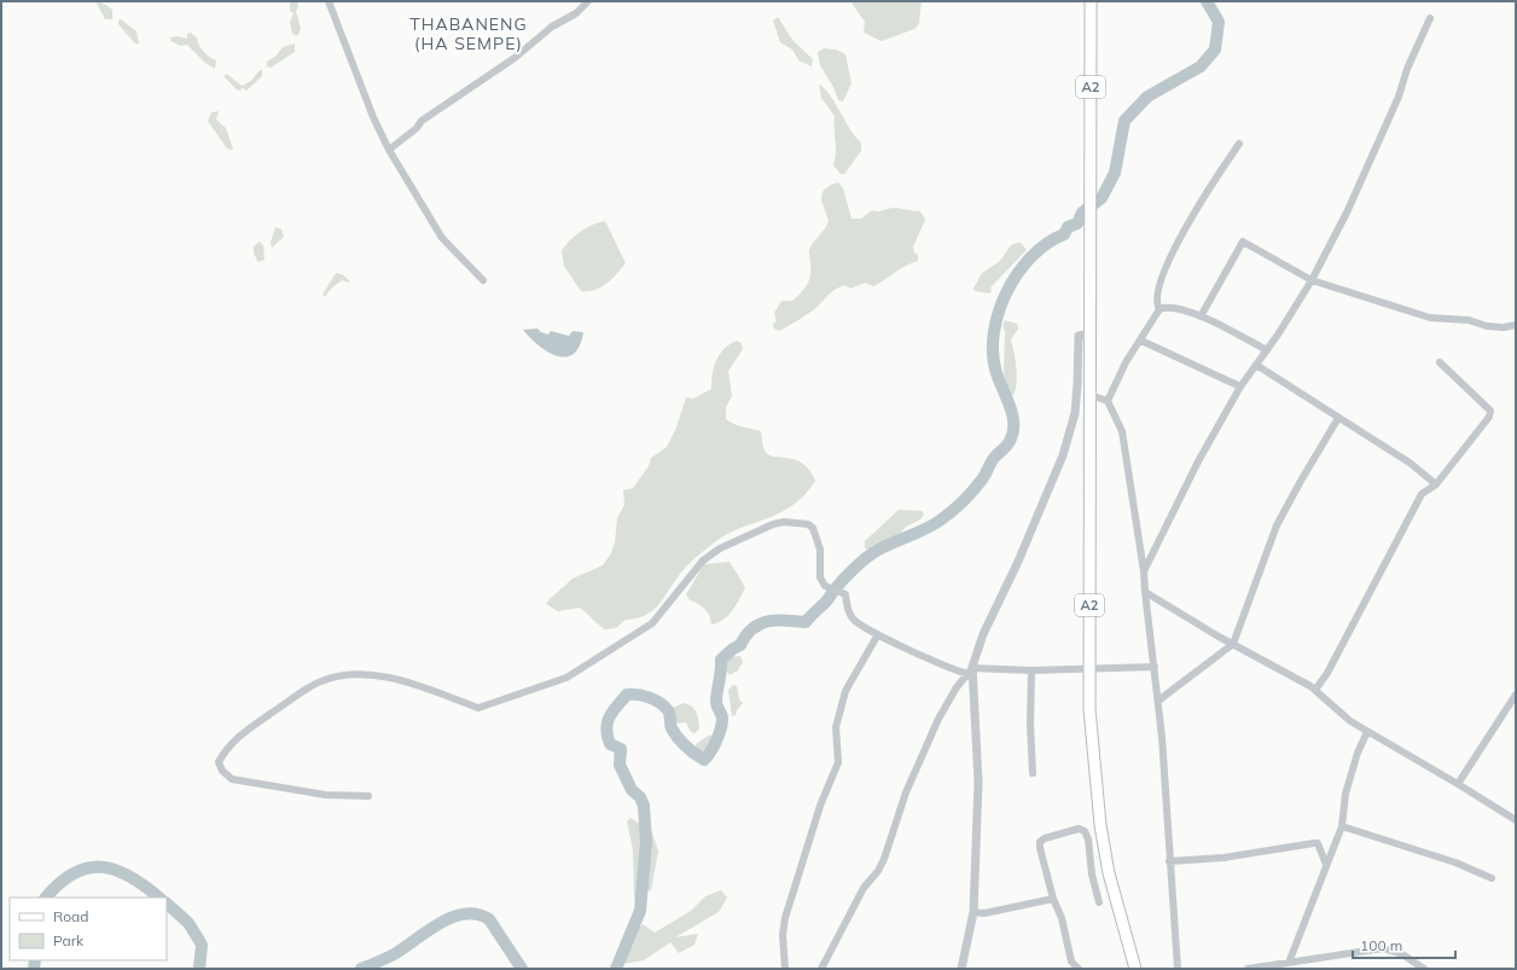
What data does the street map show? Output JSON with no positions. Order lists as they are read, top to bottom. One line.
{"streets":{"main road":["A2"]},"districts":["THABANENG (HA SEMPE)"],"legend":["Road","Park"],"scale_bar":"100 m"}
